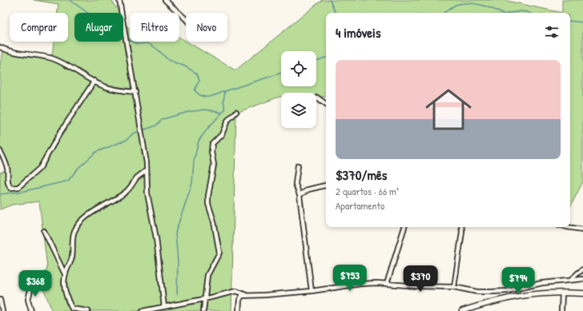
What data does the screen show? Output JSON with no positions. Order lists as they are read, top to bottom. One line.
{"page":{"chip":["Comprar","Alugar","Filtros","Novo"],"heading":"4 imóveis","list":[{"name":"$370/mês","note":"2 quartos · 66 m² · Apartamento"}],"price":["$753","$370","$794","$368"]}}
